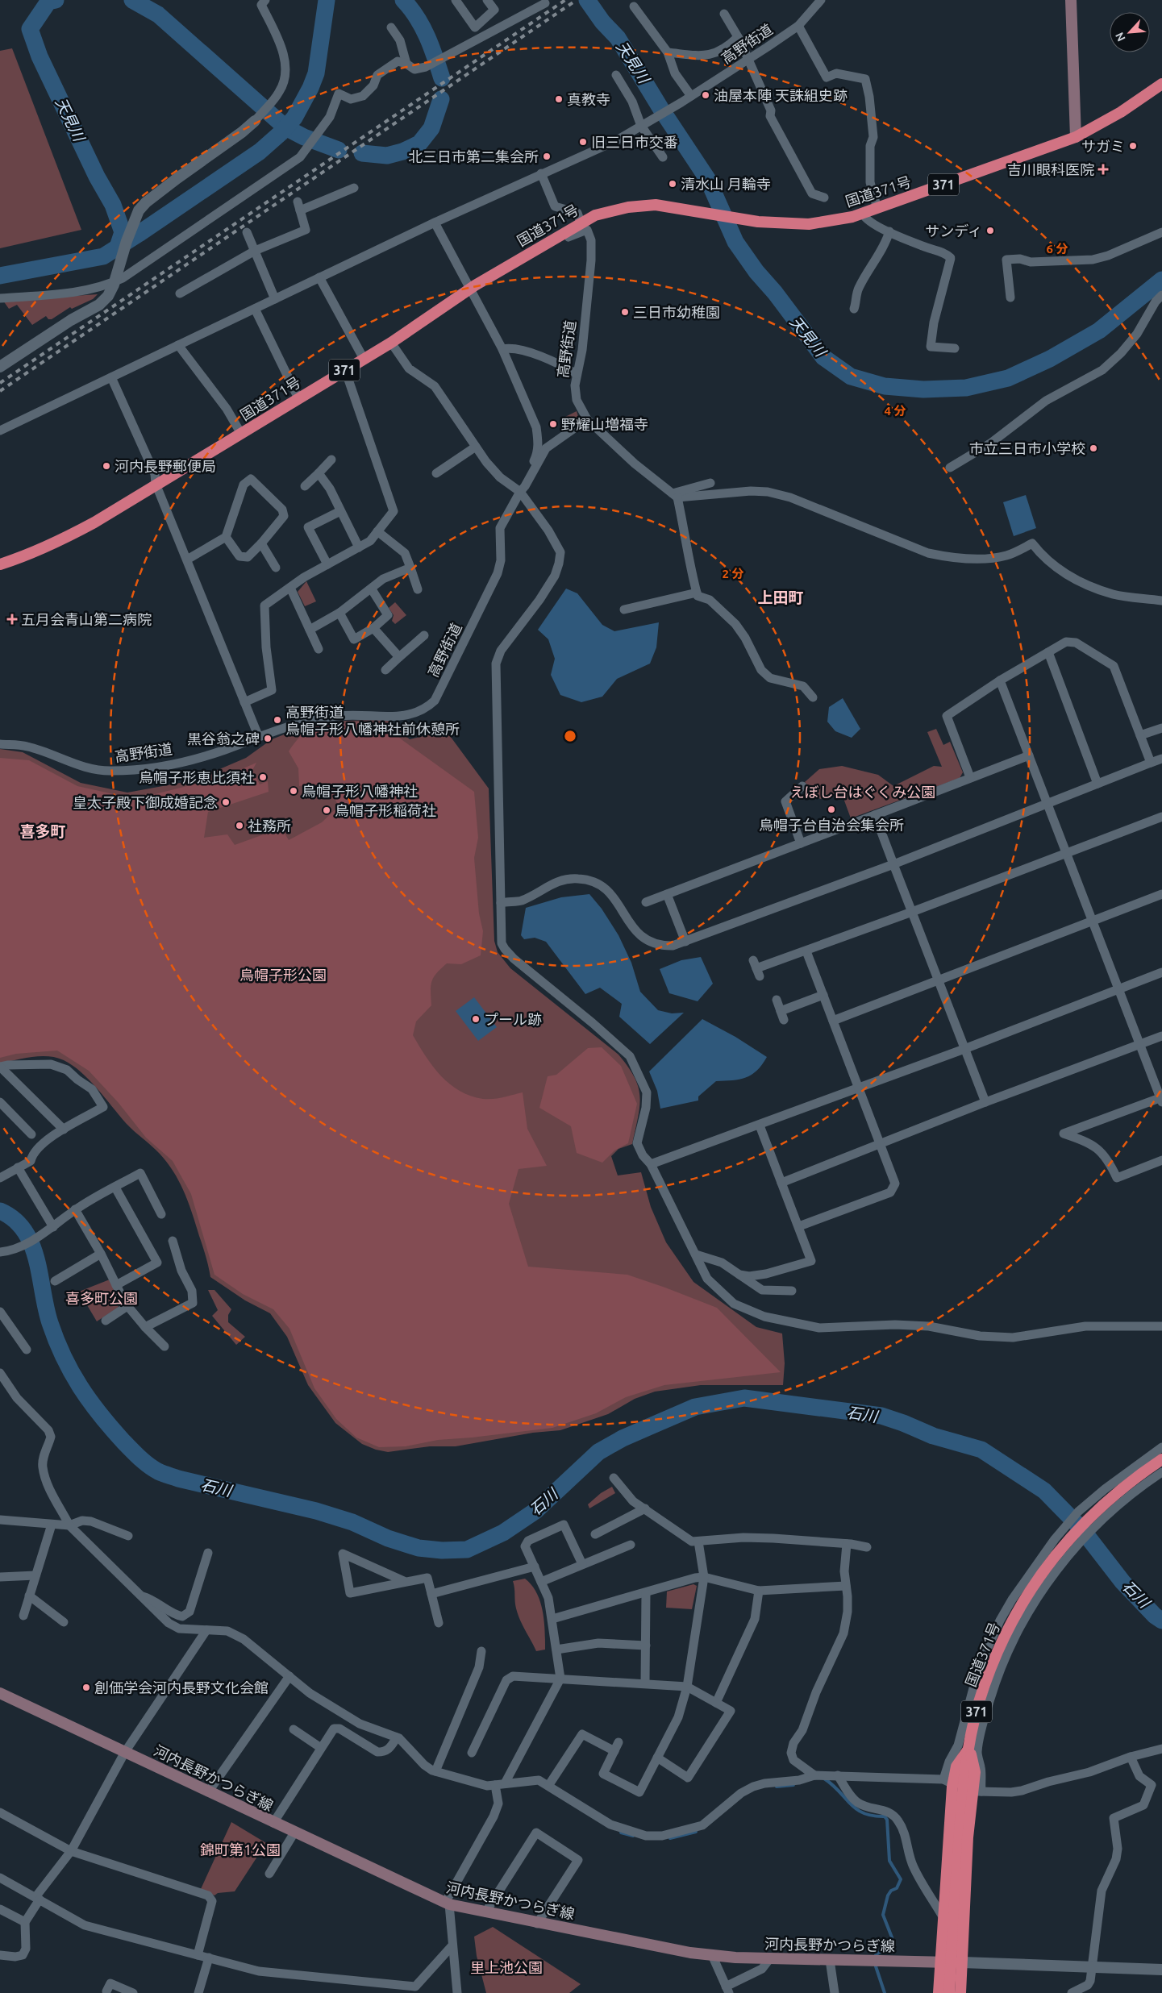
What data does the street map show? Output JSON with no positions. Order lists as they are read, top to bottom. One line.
{"streets":{"highway":["371","国道371号"],"main road":["河内長野かつらぎ線"],"street":["高野街道"]},"crossings":[["高野街道","国道371号"]],"districts":["上田町","喜多町"],"water":["天見川","石川"],"parks":["えぼし台はぐくみ公園","烏帽子形公園","喜多町公園","錦町第1公園","里上池公園"],"places":{"other":["油屋本陣 天誅組史跡","真教寺","旧三日市交番","サガミ","北三日市第二集会所","清水山 月輪寺","サンディ","三日市幼稚園","野耀山増福寺","市立三日市小学校","河内長野郵便局","高野街道 烏帽子形八幡神社前休憩所","黒谷翁之碑","烏帽子形恵比須社","烏帽子形八幡神社","皇太子殿下御成婚記念","烏帽子台自治会集会所","烏帽子形稲荷社","社務所","プール跡","創価学会河内長野文化会館"],"health":["吉川眼科医院","五月会青山第二病院"]},"north":"bottom left","rings":["6 分","4 分","2 分"]}
